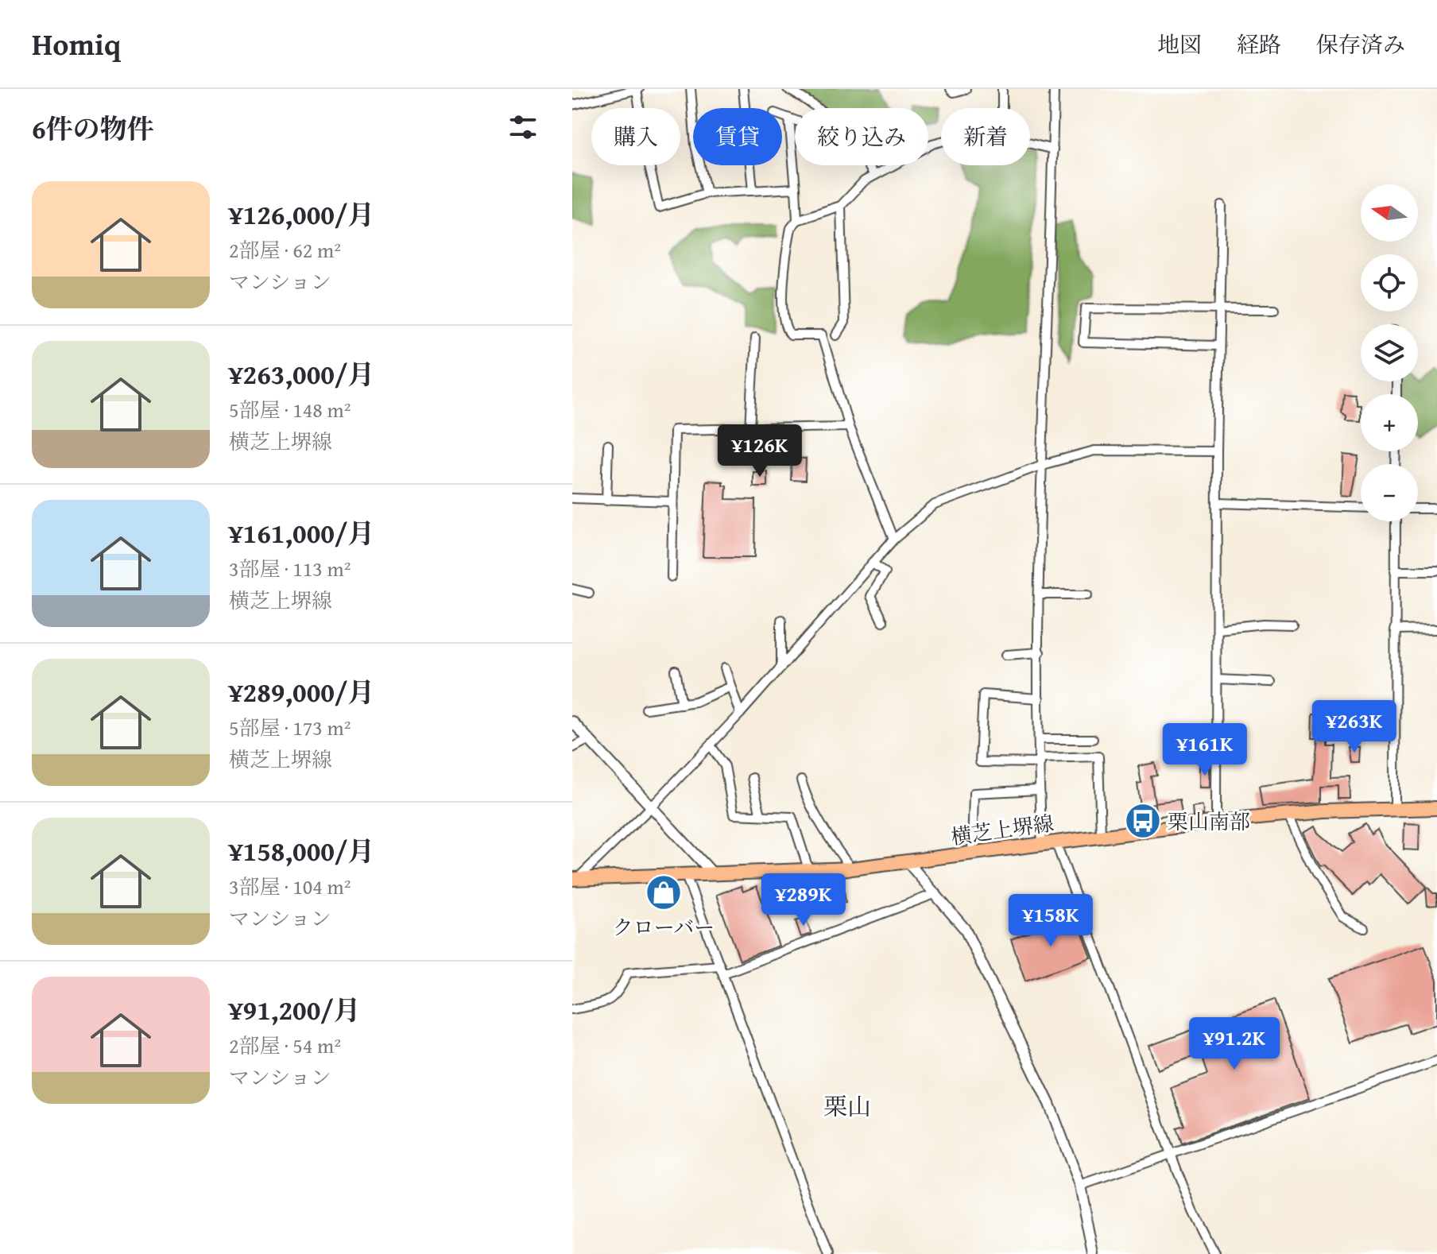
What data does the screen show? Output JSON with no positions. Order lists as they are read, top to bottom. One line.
{"streets":{"main road":["横芝上堺線"]},"districts":["栗山"],"places":{"bus stop":["栗山南部"],"shop":["クローバー"]},"north":"left","page":{"header":"Homiq","nav":["地図","経路","保存済み"],"heading":"6件の物件","chip":["購入","賃貸","絞り込み","新着"],"list":[{"name":"¥126,000/月","note":"2部屋 · 62 m² · マンション"},{"name":"¥263,000/月","note":"5部屋 · 148 m² · 横芝上堺線"},{"name":"¥161,000/月","note":"3部屋 · 113 m² · 横芝上堺線"},{"name":"¥289,000/月","note":"5部屋 · 173 m² · 横芝上堺線"},{"name":"¥158,000/月","note":"3部屋 · 104 m² · マンション"},{"name":"¥91,200/月","note":"2部屋 · 54 m² · マンション"}],"map_buttons":["+","−"],"price":["¥126K","¥263K","¥161K","¥289K","¥158K","¥91.2K"]}}
